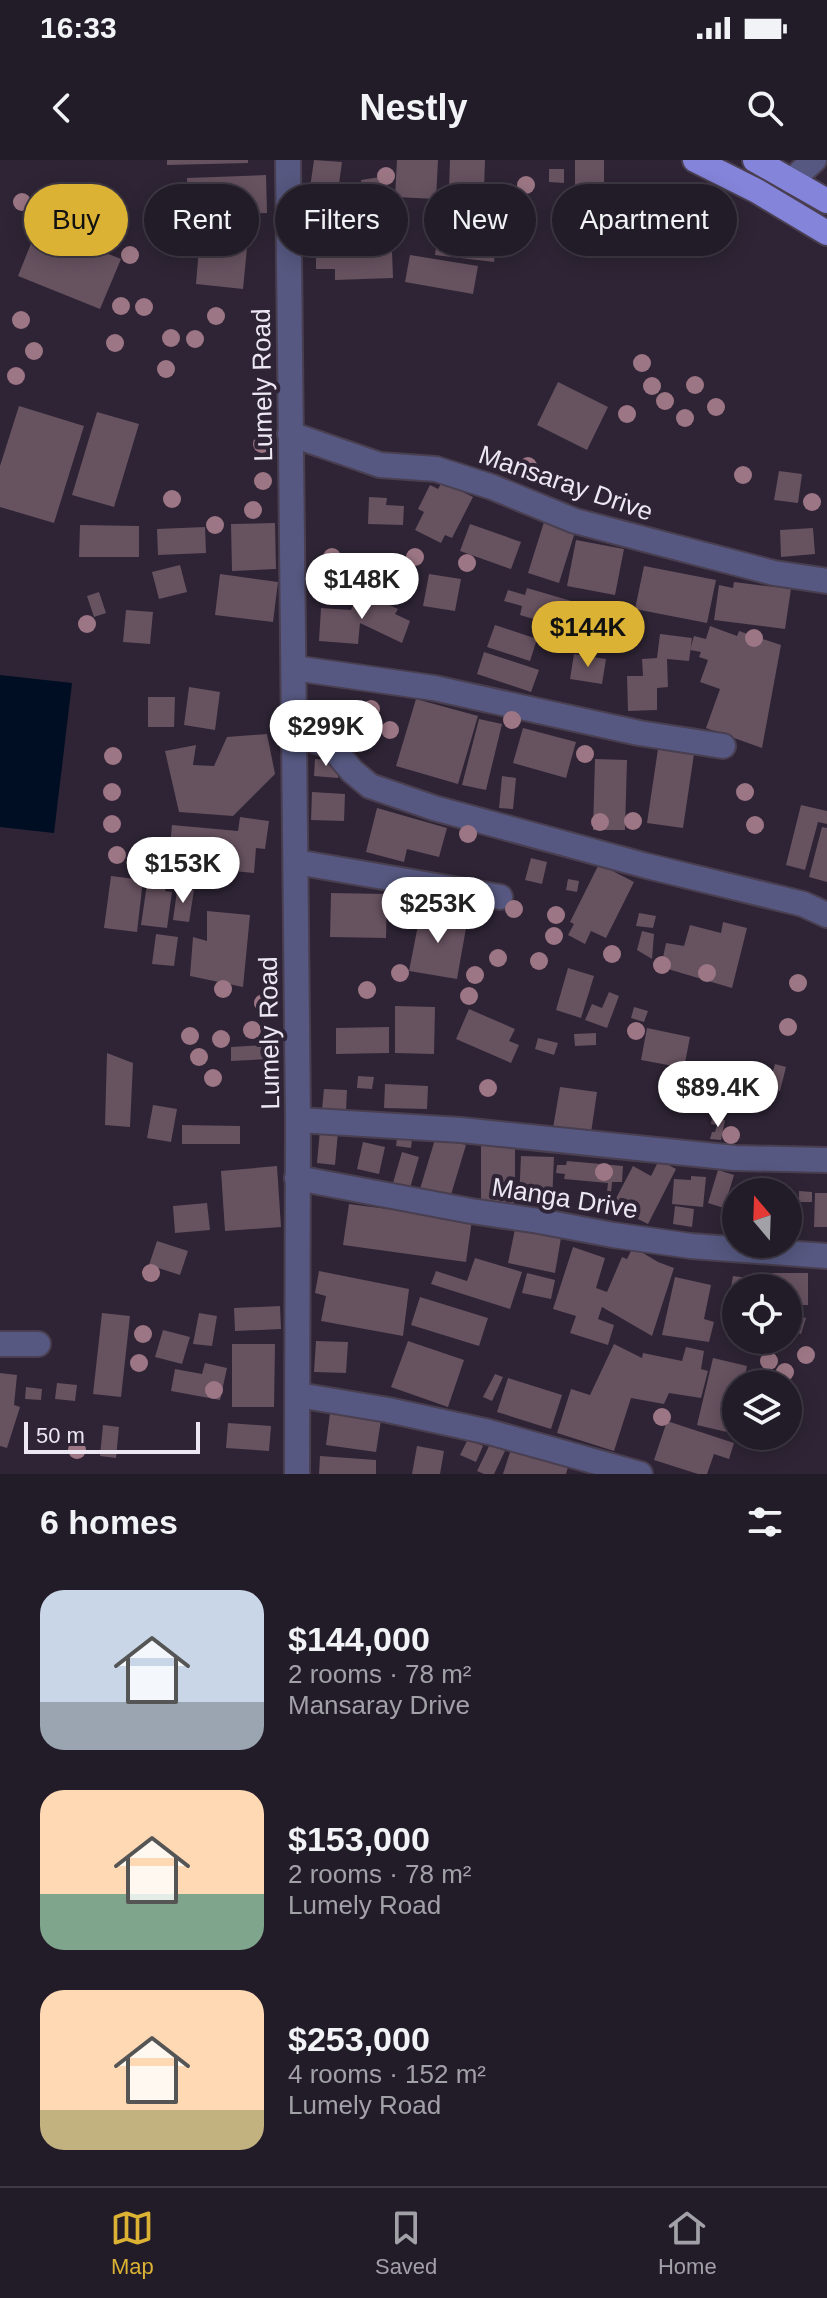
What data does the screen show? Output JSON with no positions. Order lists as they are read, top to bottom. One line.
{"streets":{"street":["Lumely Road","Mansaray Drive","Manga Drive"]},"crossings":[["Lumely Road","Mansaray Drive"],["Lumely Road","Manga Drive"]],"scale_bar":"50 m","north":"top","page":{"status":"16:33","header":"Nestly","chip":["Buy","Rent","Filters","New","Apartment"],"price":["$148K","$144K","$299K","$153K","$253K","$89.4K"],"scale":"50 m","heading":"6 homes","list":[{"name":"$144,000","note":"2 rooms · 78 m² · Mansaray Drive"},{"name":"$153,000","note":"2 rooms · 78 m² · Lumely Road"},{"name":"$253,000","note":"4 rooms · 152 m² · Lumely Road"}],"tabs":["Map","Saved","Home"]}}
